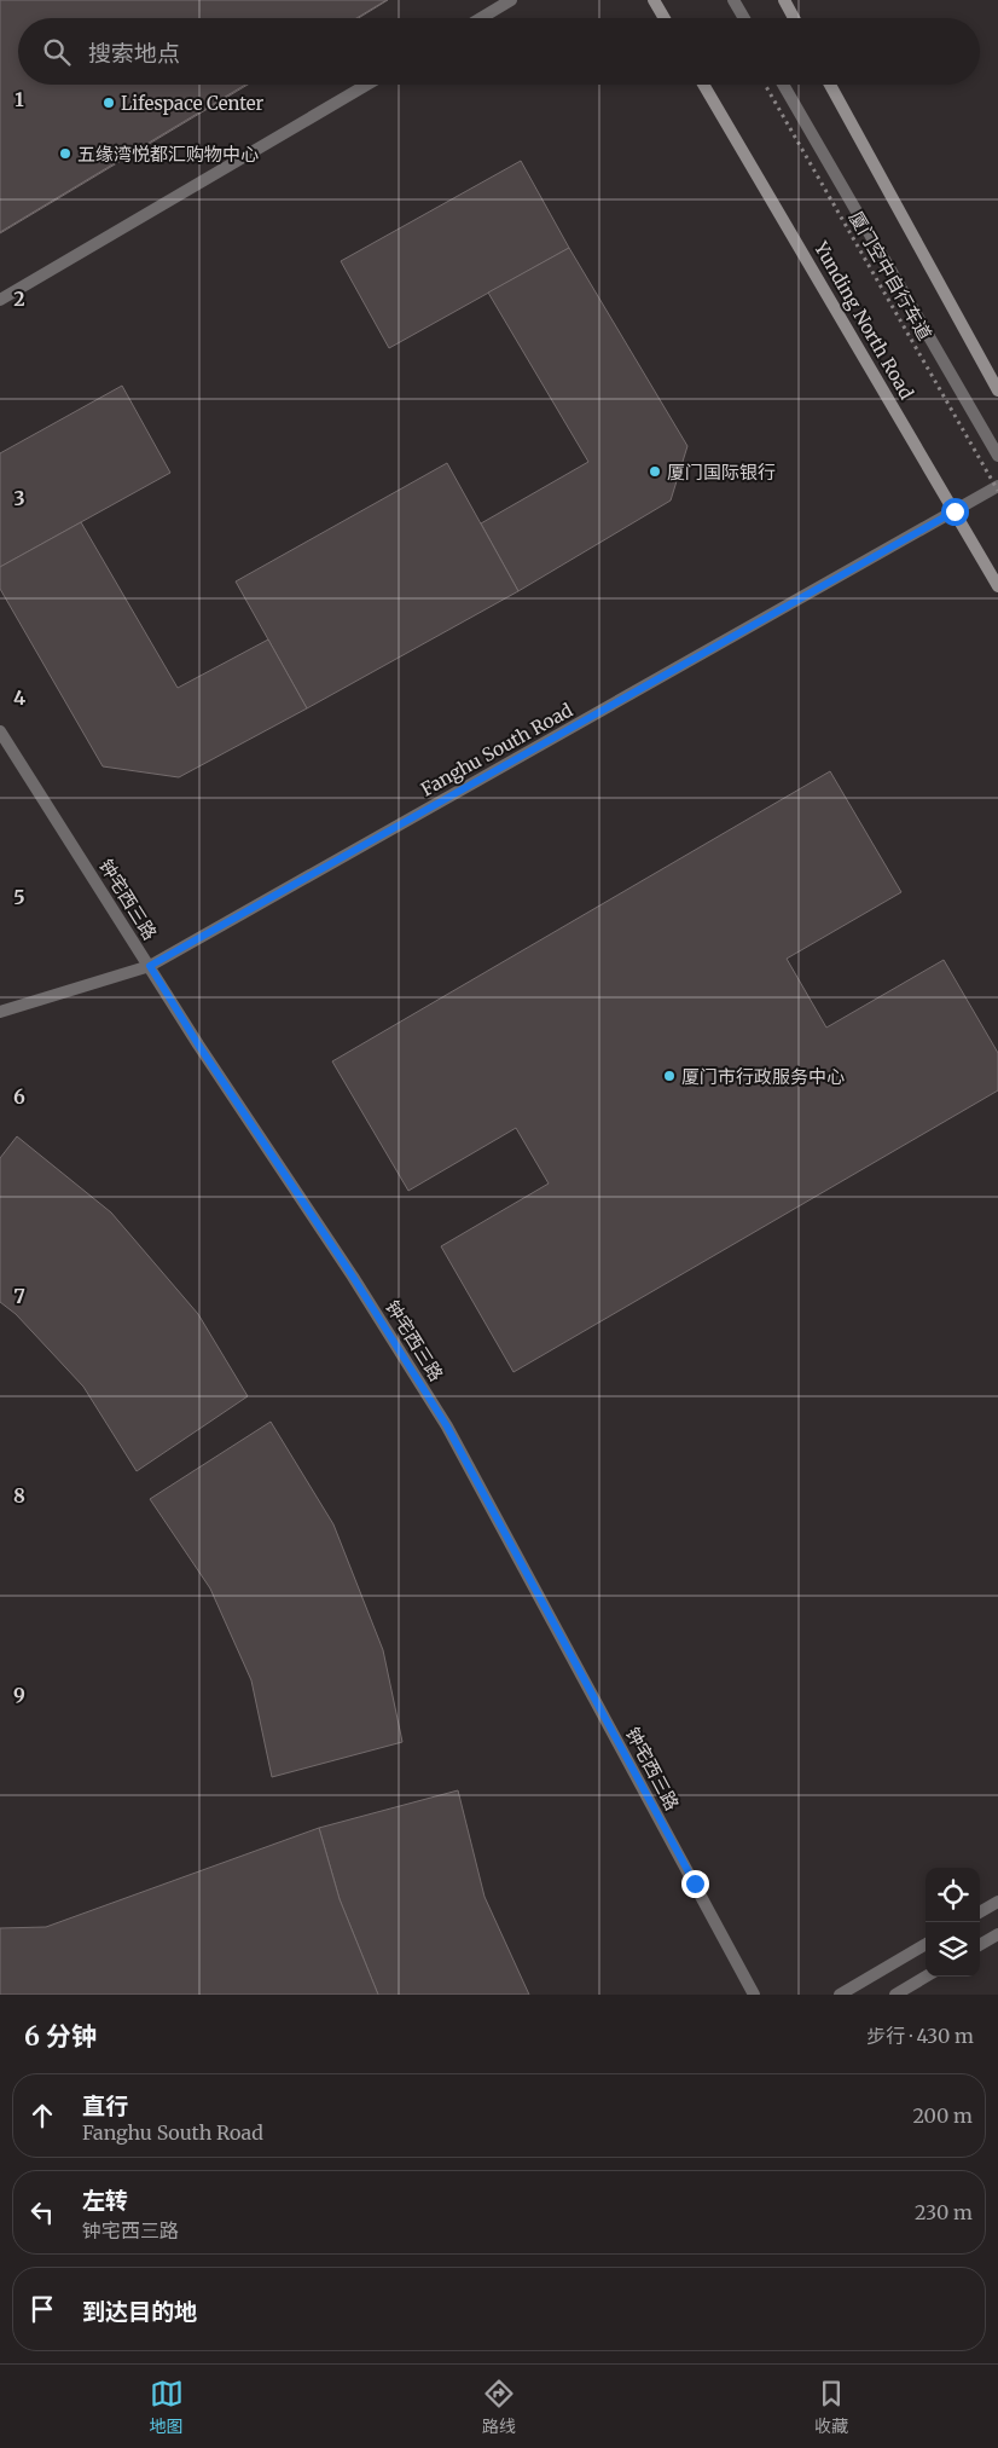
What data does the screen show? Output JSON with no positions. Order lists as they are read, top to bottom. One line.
{"streets":{"main road":["Yunding North Road"],"street":["Fanghu South Road","钟宅西三路"],"path":["厦门空中自行车道"]},"crossings":[["Yunding North Road","Fanghu South Road"],["Fanghu South Road","钟宅西三路"]],"places":["Lifespace Center","五缘湾悦都汇购物中心","厦门国际银行","厦门市行政服务中心"],"page":{"search":"搜索地点","heading":["6 分钟","步行 · 430 m"],"list":[["直行","Fanghu South Road","200 m"],["左转","钟宅西三路","230 m"],"到达目的地"],"nav":["地图","路线","收藏"]},"grid":{"rows":["1","2","3","4","5","6","7","8","9"]}}
